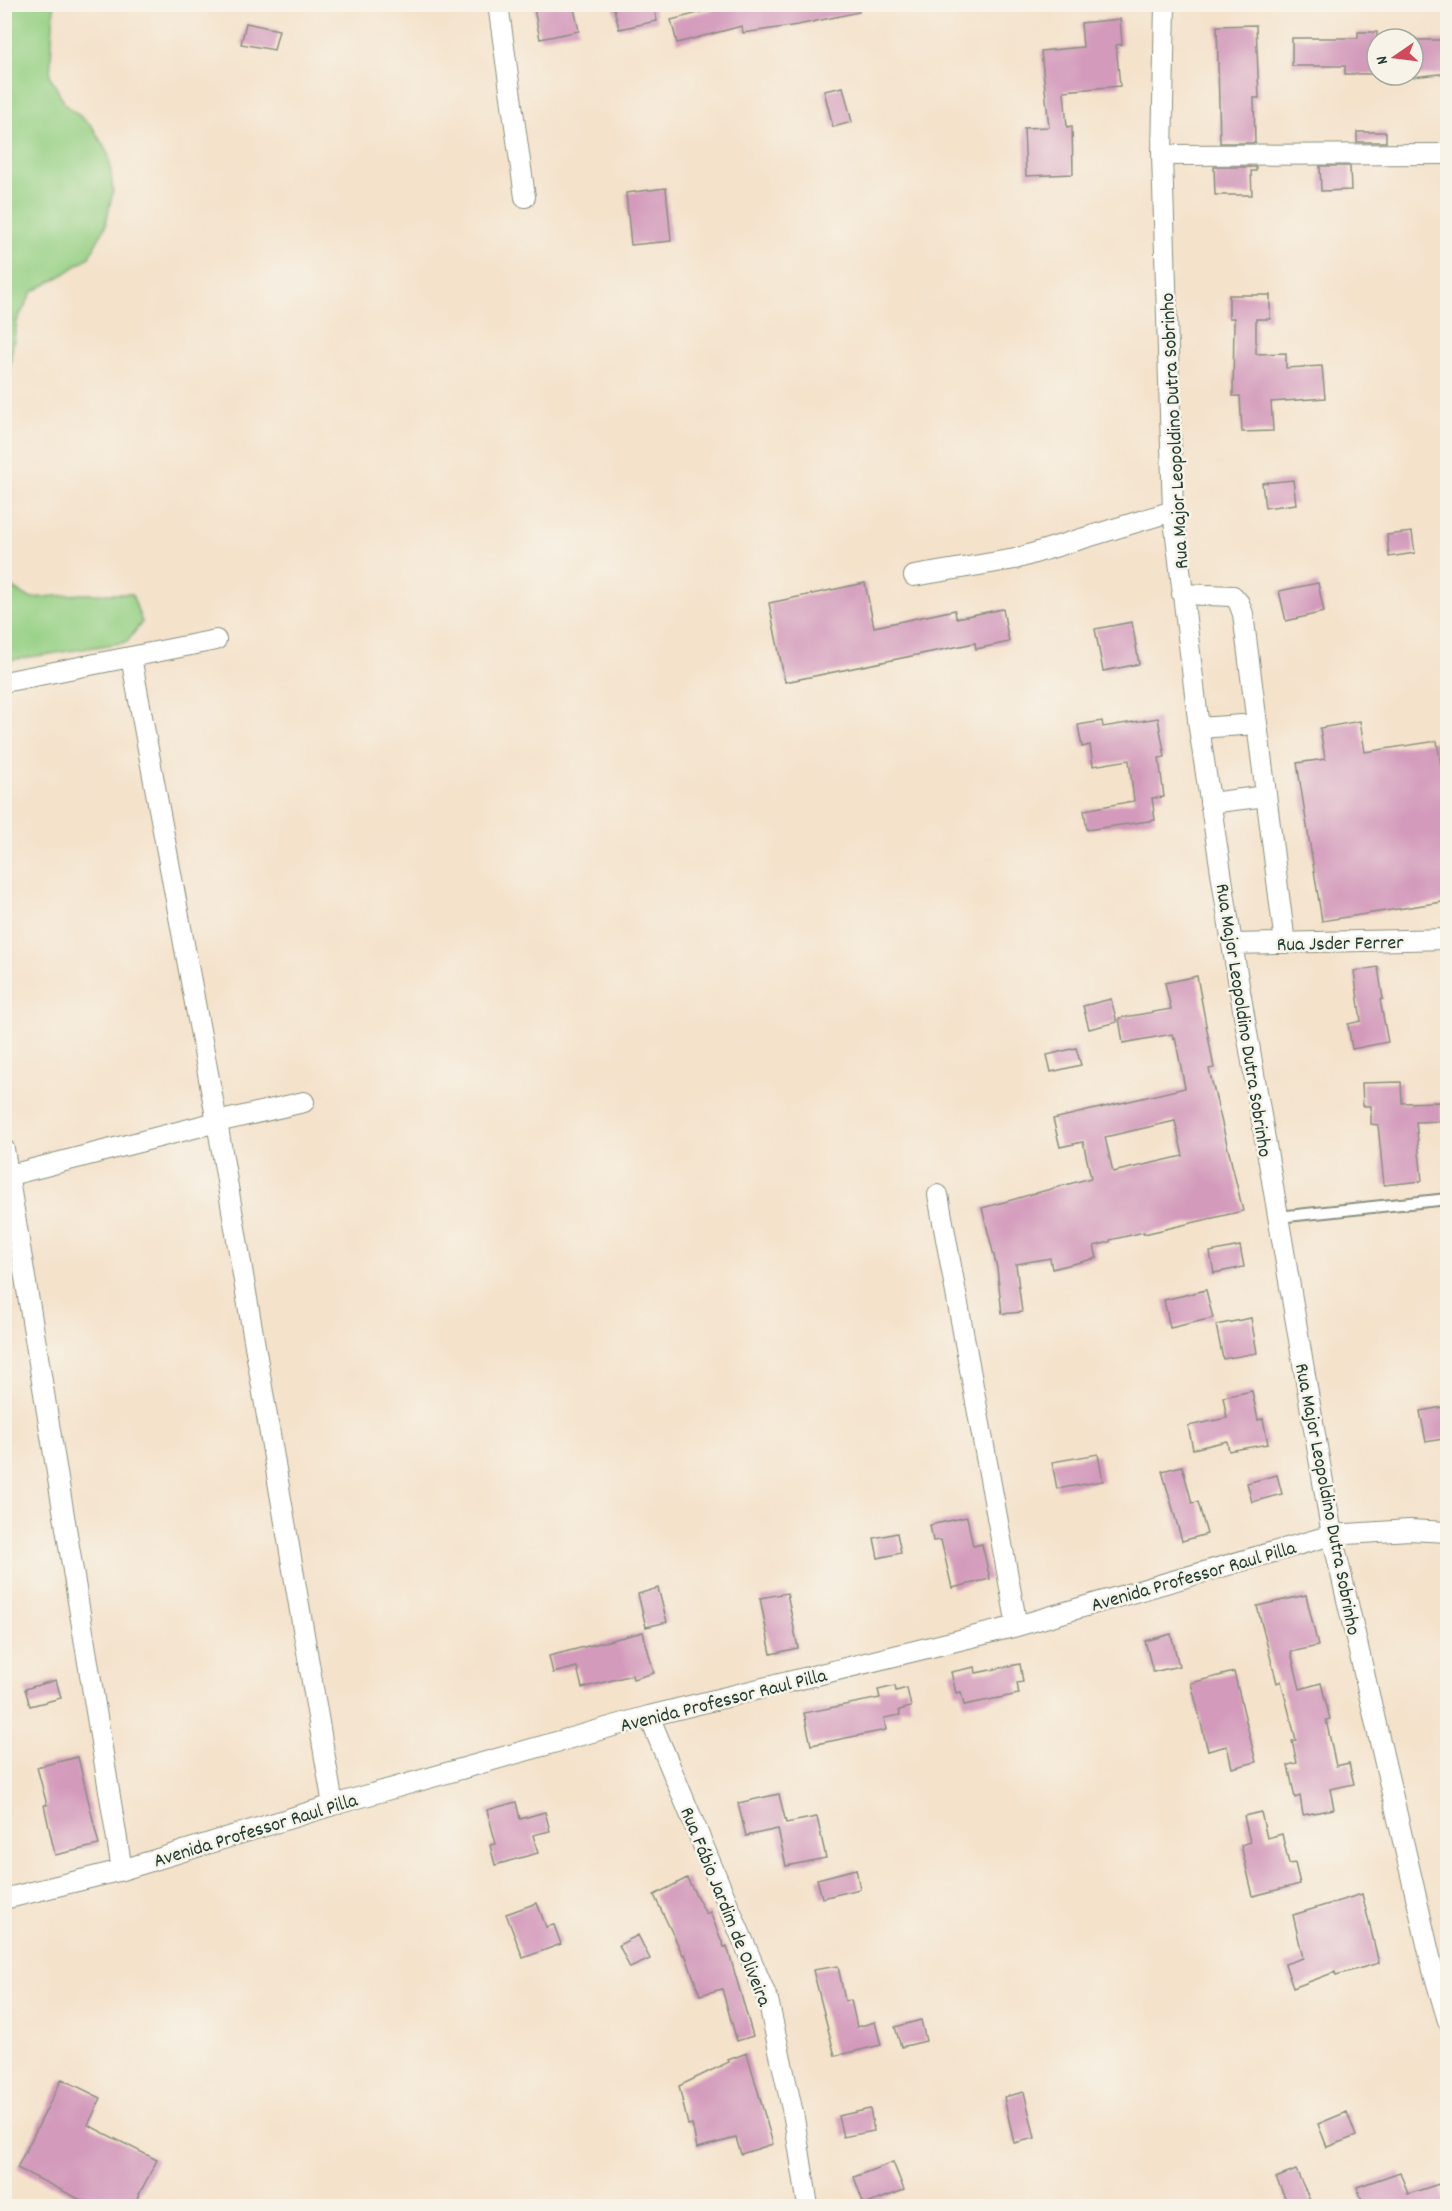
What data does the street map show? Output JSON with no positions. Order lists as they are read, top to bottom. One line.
{"streets":{"street":["Rua Major Leopoldino Dutra Sobrinho","Rua Jsder Ferrer","Avenida Professor Raul Pilla","Rua Fábio Jardim de Oliveira"]},"crossings":[["Rua Major Leopoldino Dutra Sobrinho","Rua Jsder Ferrer"],["Rua Major Leopoldino Dutra Sobrinho","Avenida Professor Raul Pilla"],["Avenida Professor Raul Pilla","Rua Fábio Jardim de Oliveira"]],"north":"left"}
